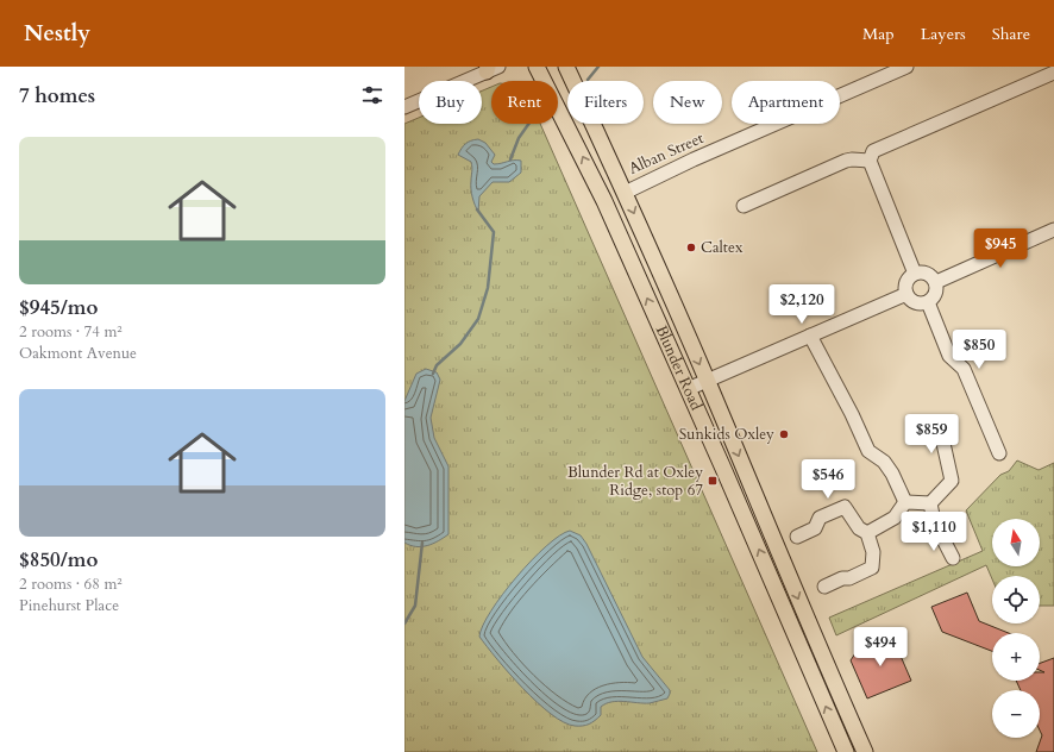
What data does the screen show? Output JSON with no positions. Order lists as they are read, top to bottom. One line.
{"streets":{"main road":["Blunder Road"],"street":["Alban Street"]},"crossings":[["Alban Street","Blunder Road"]],"places":{"other":["Caltex","Sunkids Oxley"],"transit":["Blunder Rd at Oxley Ridge, stop 67"]},"north":"top","page":{"header":"Nestly","nav":["Map","Layers","Share"],"heading":"7 homes","chip":["Buy","Rent","Filters","New","Apartment"],"list":[{"name":"$945/mo","note":"2 rooms · 74 m² · Oakmont Avenue"},{"name":"$850/mo","note":"2 rooms · 68 m² · Pinehurst Place"}],"price":["$945","$2,120","$850","$859","$546","$1,110","$494"],"map_buttons":["+","−"]}}
